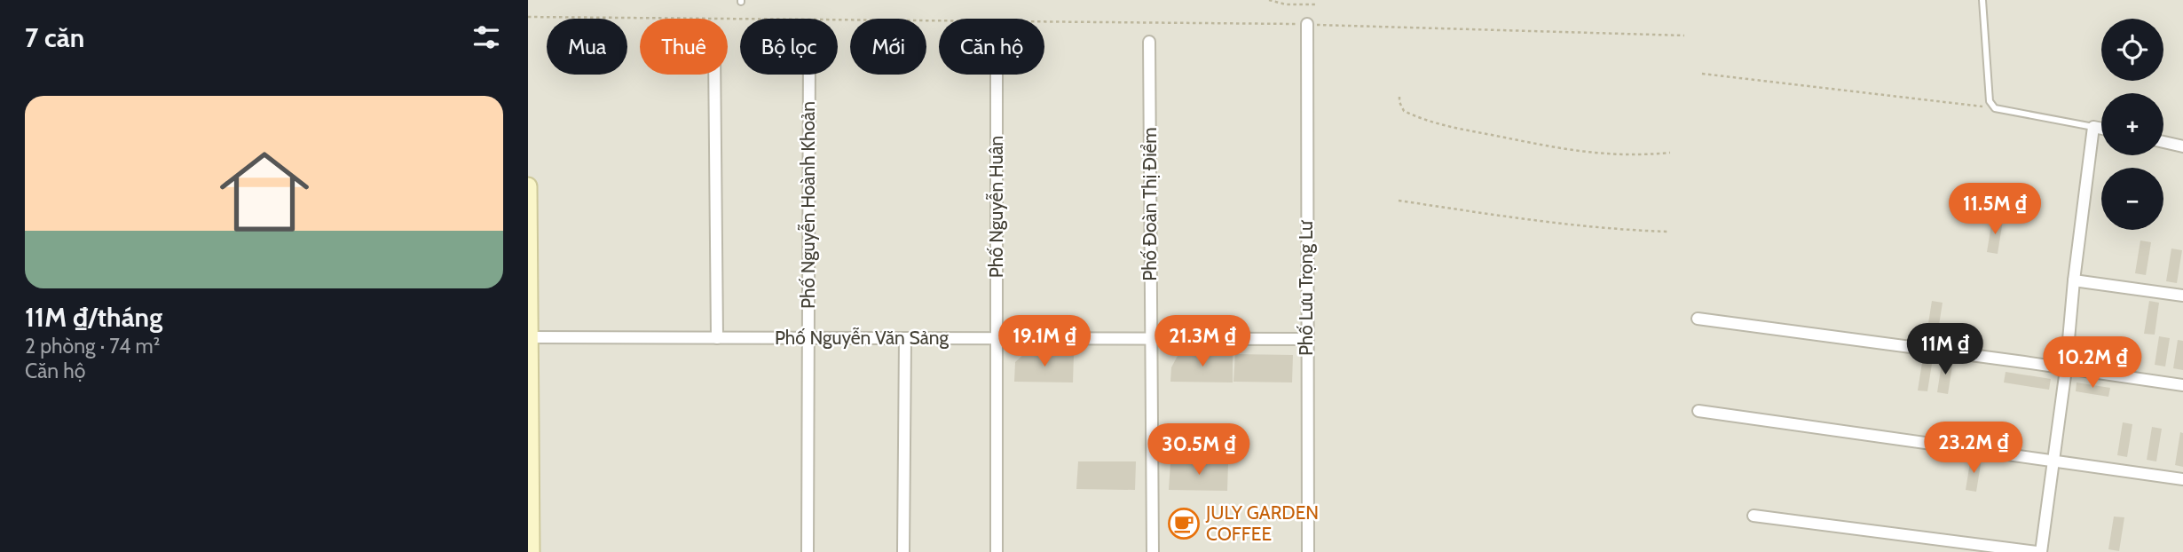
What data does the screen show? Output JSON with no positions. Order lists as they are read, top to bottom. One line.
{"streets":{"street":["Phố Đoàn Thị Điểm","Phố Nguyễn Hoành Khoản","Phố Nguyễn Huân","Phố Lưu Trọng Lư","Phố Nguyễn Văn Sảng"]},"crossings":[["Phố Đoàn Thị Điểm","Phố Nguyễn Văn Sảng"],["Phố Nguyễn Hoành Khoản","Phố Nguyễn Văn Sảng"],["Phố Nguyễn Huân","Phố Nguyễn Văn Sảng"],["Phố Lưu Trọng Lư","Phố Nguyễn Văn Sảng"]],"places":{"cafe":["JULY GARDEN COFFEE"]},"page":{"heading":"7 căn","map_buttons":["+","−"],"chip":["Mua","Thuê","Bộ lọc","Mới","Căn hộ"],"list":[{"name":"11M ₫/tháng","note":"2 phòng · 74 m² · Căn hộ"}],"price":["11.5M ₫","19.1M ₫","21.3M ₫","11M ₫","10.2M ₫","23.2M ₫","30.5M ₫"]}}
